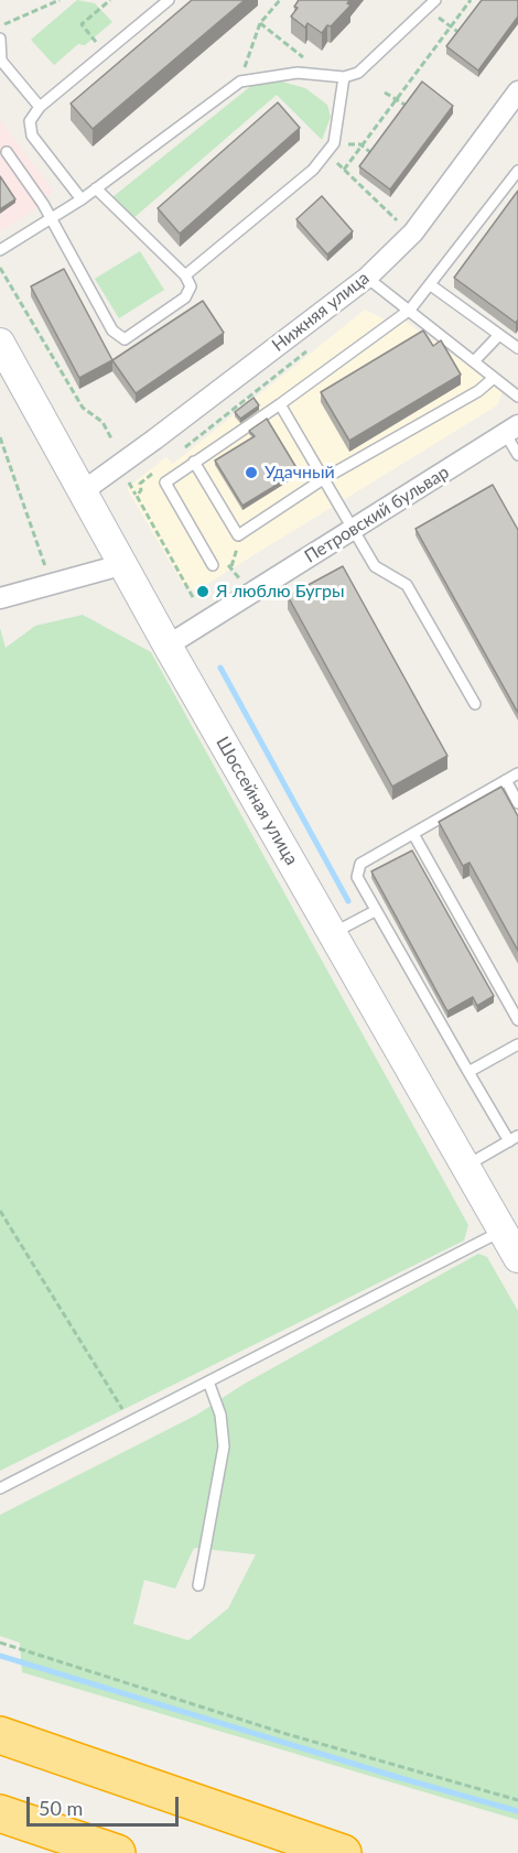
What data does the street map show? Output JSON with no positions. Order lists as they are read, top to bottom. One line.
{"streets":{"main road":["Шоссейная улица"],"street":["Нижняя улица","Петровский бульвар"]},"crossings":[["Нижняя улица","Шоссейная улица"],["Петровский бульвар","Шоссейная улица"]],"places":["Удачный","Я люблю Бугры"],"scale_bar":"50 m"}
